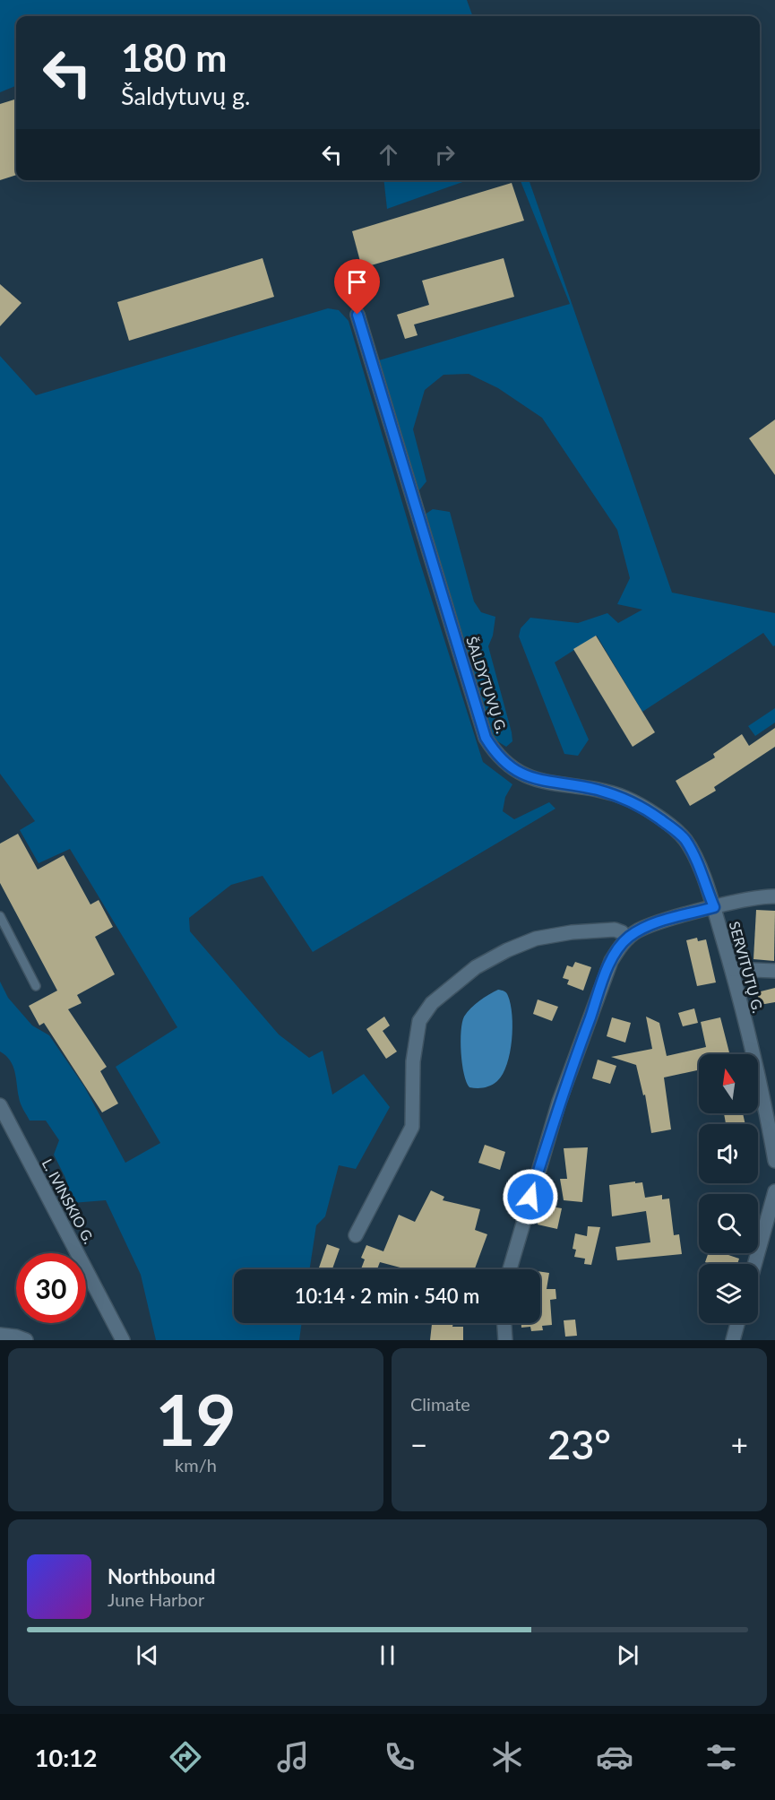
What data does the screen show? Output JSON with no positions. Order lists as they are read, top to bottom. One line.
{"streets":{"street":["ŠALDYTUVŲ G.","SERVITUTŲ G.","L. IVINSKIO G."]},"crossings":[["ŠALDYTUVŲ G.","SERVITUTŲ G."]],"north":"top","page":{"turn":["180 m","Šaldytuvų g."],"limit":"30","trip":"10:14 · 2 min · 540 m","tile":[["19","km/h"],"Climate"],"heat":["−","23°","+"],"song":["Northbound","June Harbor"],"tabs":"10:12"}}
